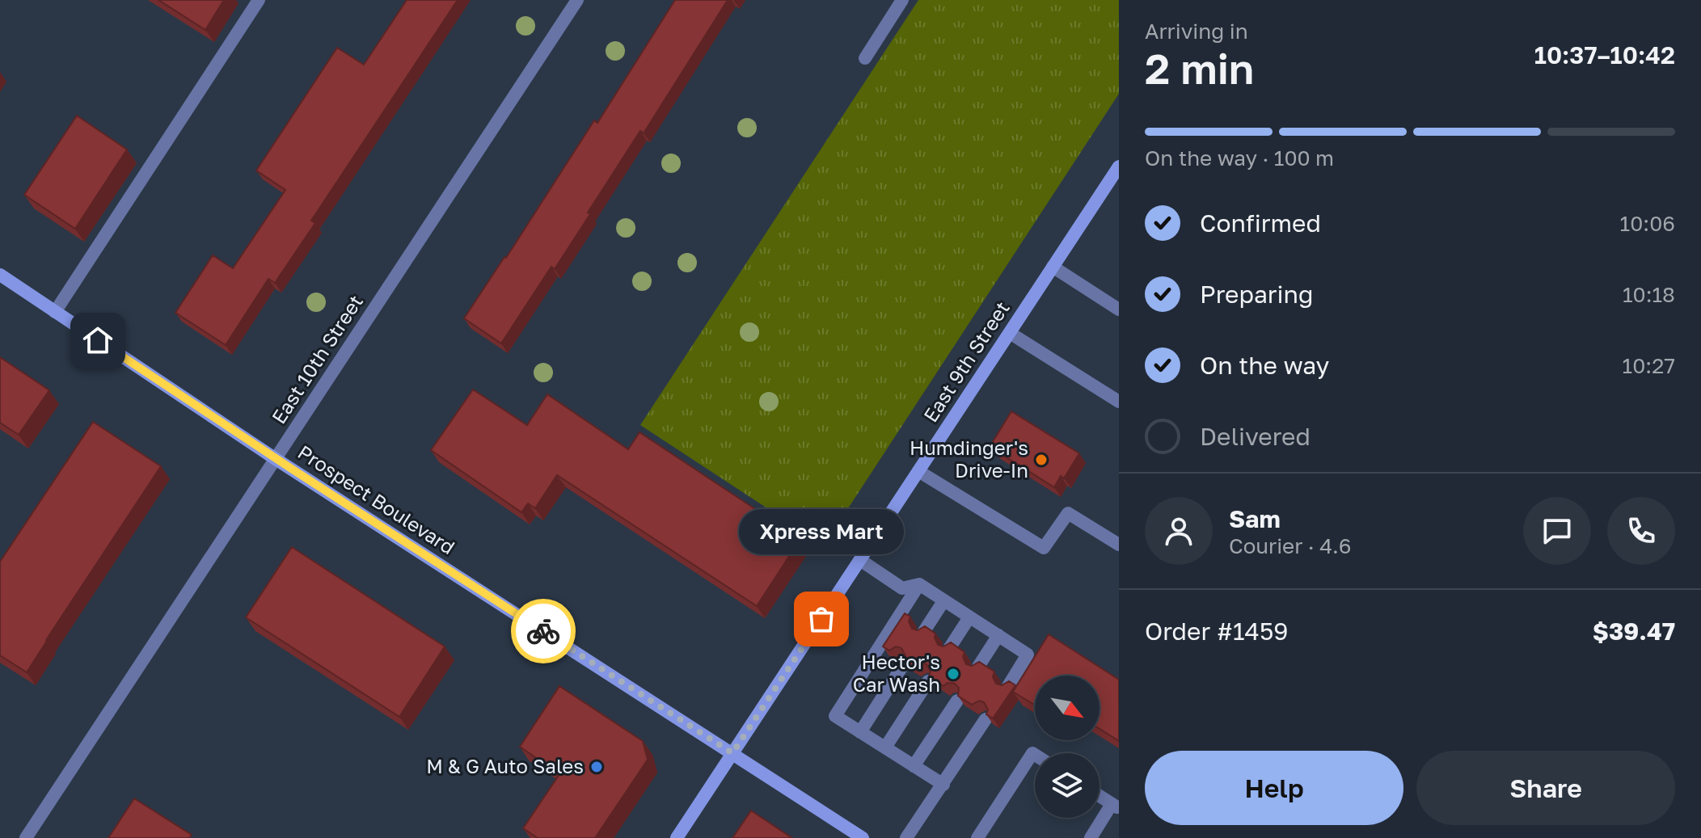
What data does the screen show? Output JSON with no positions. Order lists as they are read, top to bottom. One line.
{"streets":{"main road":["East 9th Street","Prospect Boulevard"],"street":["East 10th Street"]},"crossings":[["East 10th Street","Prospect Boulevard"],["East 9th Street","Prospect Boulevard"]],"places":["Humdinger's Drive-In","Xpress Mart","Hector's Car Wash","M & G Auto Sales"],"north":"bottom right","page":{"heading":["2 min","Arriving in","10:37–10:42"],"panel":["Sam","Courier · 4.6","Order #1459","$39.47"],"bar":"On the way · 100 m","list":[["Confirmed","10:06"],["Preparing","10:18"],["On the way","10:27"],"Delivered"],"bubble":"Xpress Mart","buttons":["Help","Share"]}}
